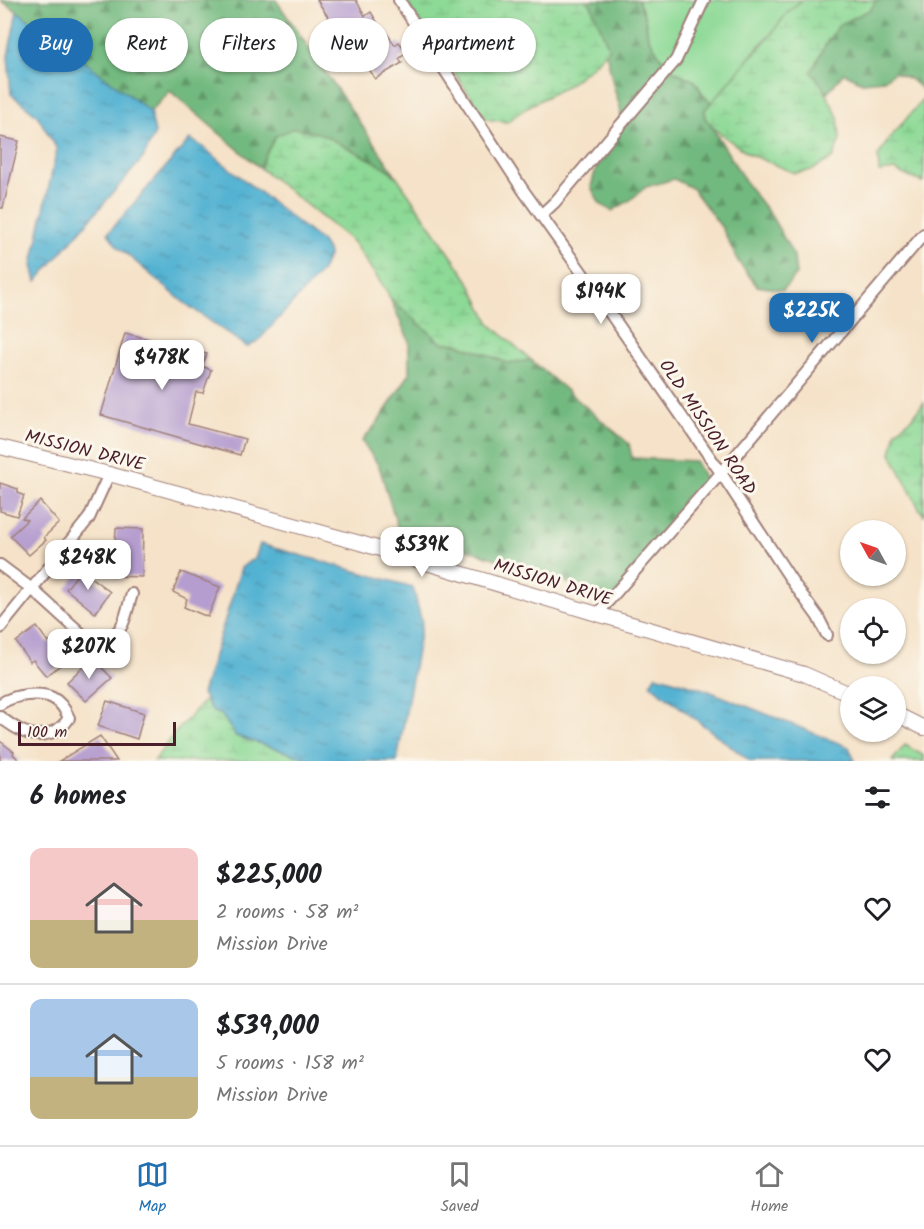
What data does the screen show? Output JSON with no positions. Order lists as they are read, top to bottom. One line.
{"streets":{"street":["OLD MISSION ROAD","MISSION DRIVE"]},"scale_bar":"100 m","north":"top left","page":{"chip":["Buy","Rent","Filters","New","Apartment"],"price":["$194K","$225K","$478K","$539K","$248K","$207K"],"scale":"100 m","heading":"6 homes","list":[{"name":"$225,000","note":"2 rooms · 58 m² · Mission Drive"},{"name":"$539,000","note":"5 rooms · 158 m² · Mission Drive"}],"tabs":["Map","Saved","Home"]}}
